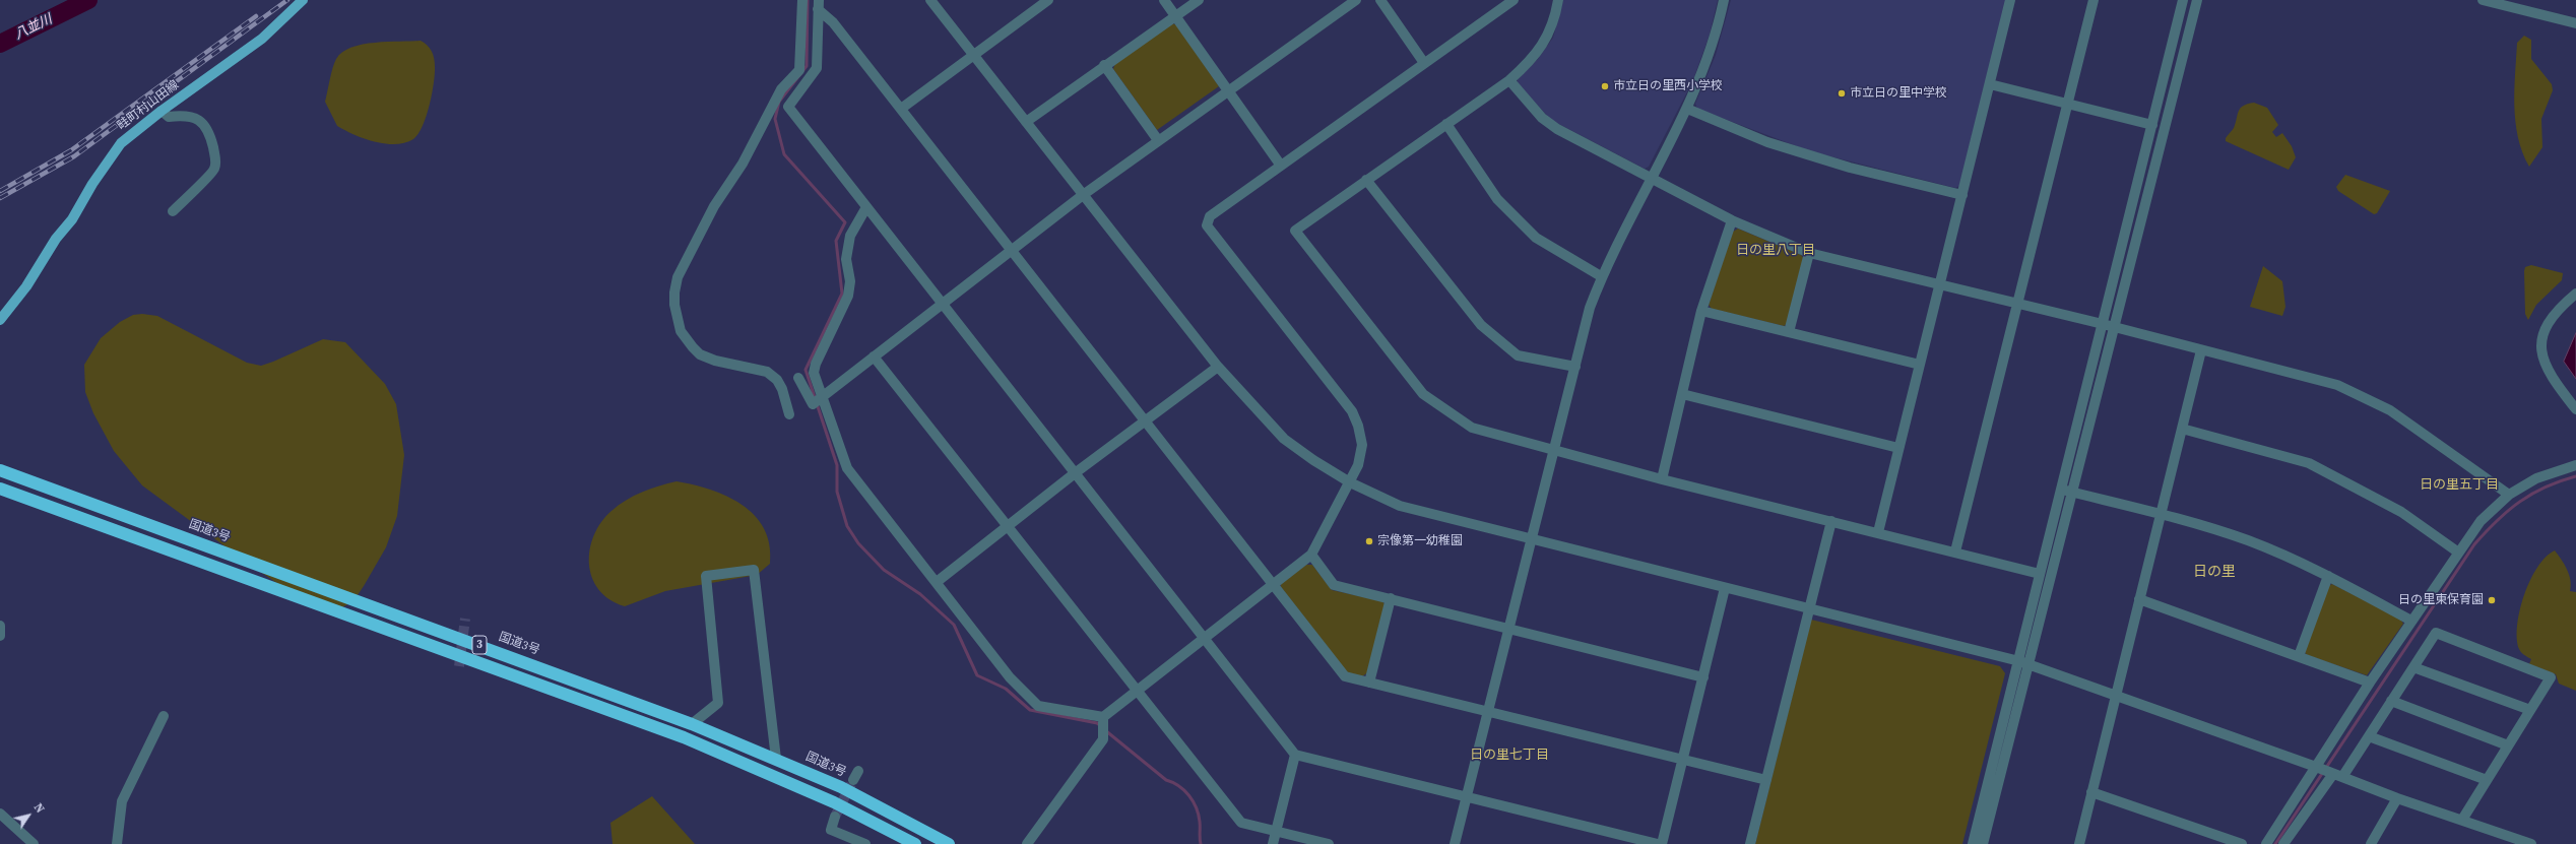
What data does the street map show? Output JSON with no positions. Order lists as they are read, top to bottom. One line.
{"streets":{"highway":["国道3号","3"],"main road":["畦町村山田線"]},"districts":["日の里八丁目","日の里五丁目","日の里","日の里七丁目"],"water":["八並川"],"places":["市立日の里西小学校","市立日の里中学校","宗像第一幼稚園","日の里東保育園"],"north":"top right"}
